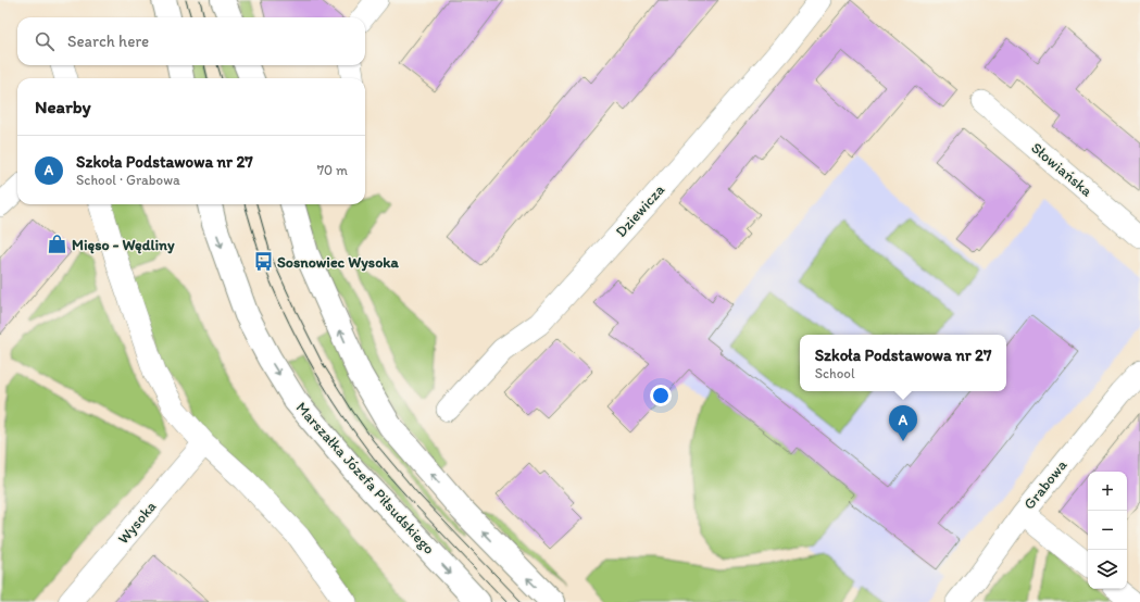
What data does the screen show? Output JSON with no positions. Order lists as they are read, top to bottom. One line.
{"streets":{"main road":["Marszałka Józefa Piłsudskiego"],"street":["Słowiańska","Dziewicza","Grabowa","Wysoka"]},"places":{"shop":["Mięso - Wędliny"],"bus stop":["Sosnowiec Wysoka"]},"page":{"search":"Search here","heading":"Nearby","list":[{"mark":"A","name":"Szkoła Podstawowa nr 27","note":"School · Grabowa","value":"70 m"}],"popup":["Szkoła Podstawowa nr 27","School"],"pins":"A","map_buttons":["+","−"]}}
